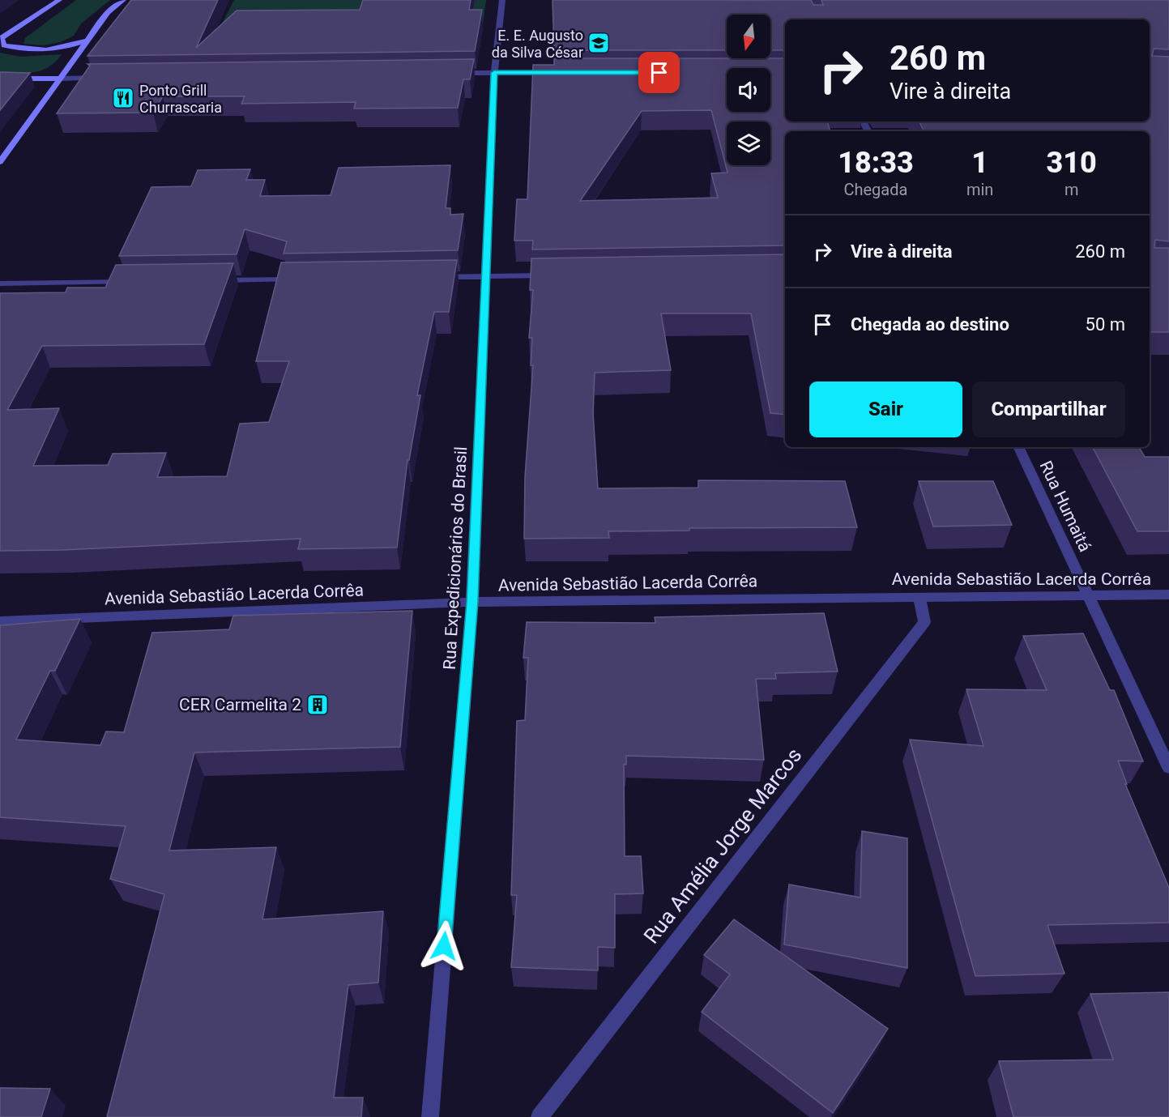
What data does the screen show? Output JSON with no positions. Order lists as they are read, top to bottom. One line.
{"streets":{"street":["Rua Humaitá","Rua Expedicionários do Brasil","Avenida Sebastião Lacerda Corrêa","Rua Amélia Jorge Marcos"]},"crossings":[["Rua Humaitá","Avenida Sebastião Lacerda Corrêa"],["Rua Expedicionários do Brasil","Avenida Sebastião Lacerda Corrêa"],["Avenida Sebastião Lacerda Corrêa","Rua Amélia Jorge Marcos"]],"places":{"school or university":["E. E. Augusto da Silva César"],"restaurant":["Ponto Grill Churrascaria"],"building":["CER Carmelita 2"]},"north":"bottom","page":{"turn":["260 m","Vire à direita"],"eta":["18:33","Chegada","1","min","310","m"],"list":[{"name":"Vire à direita","value":"260 m"},{"name":"Chegada ao destino","value":"50 m"}],"buttons":["Sair","Compartilhar"]}}
